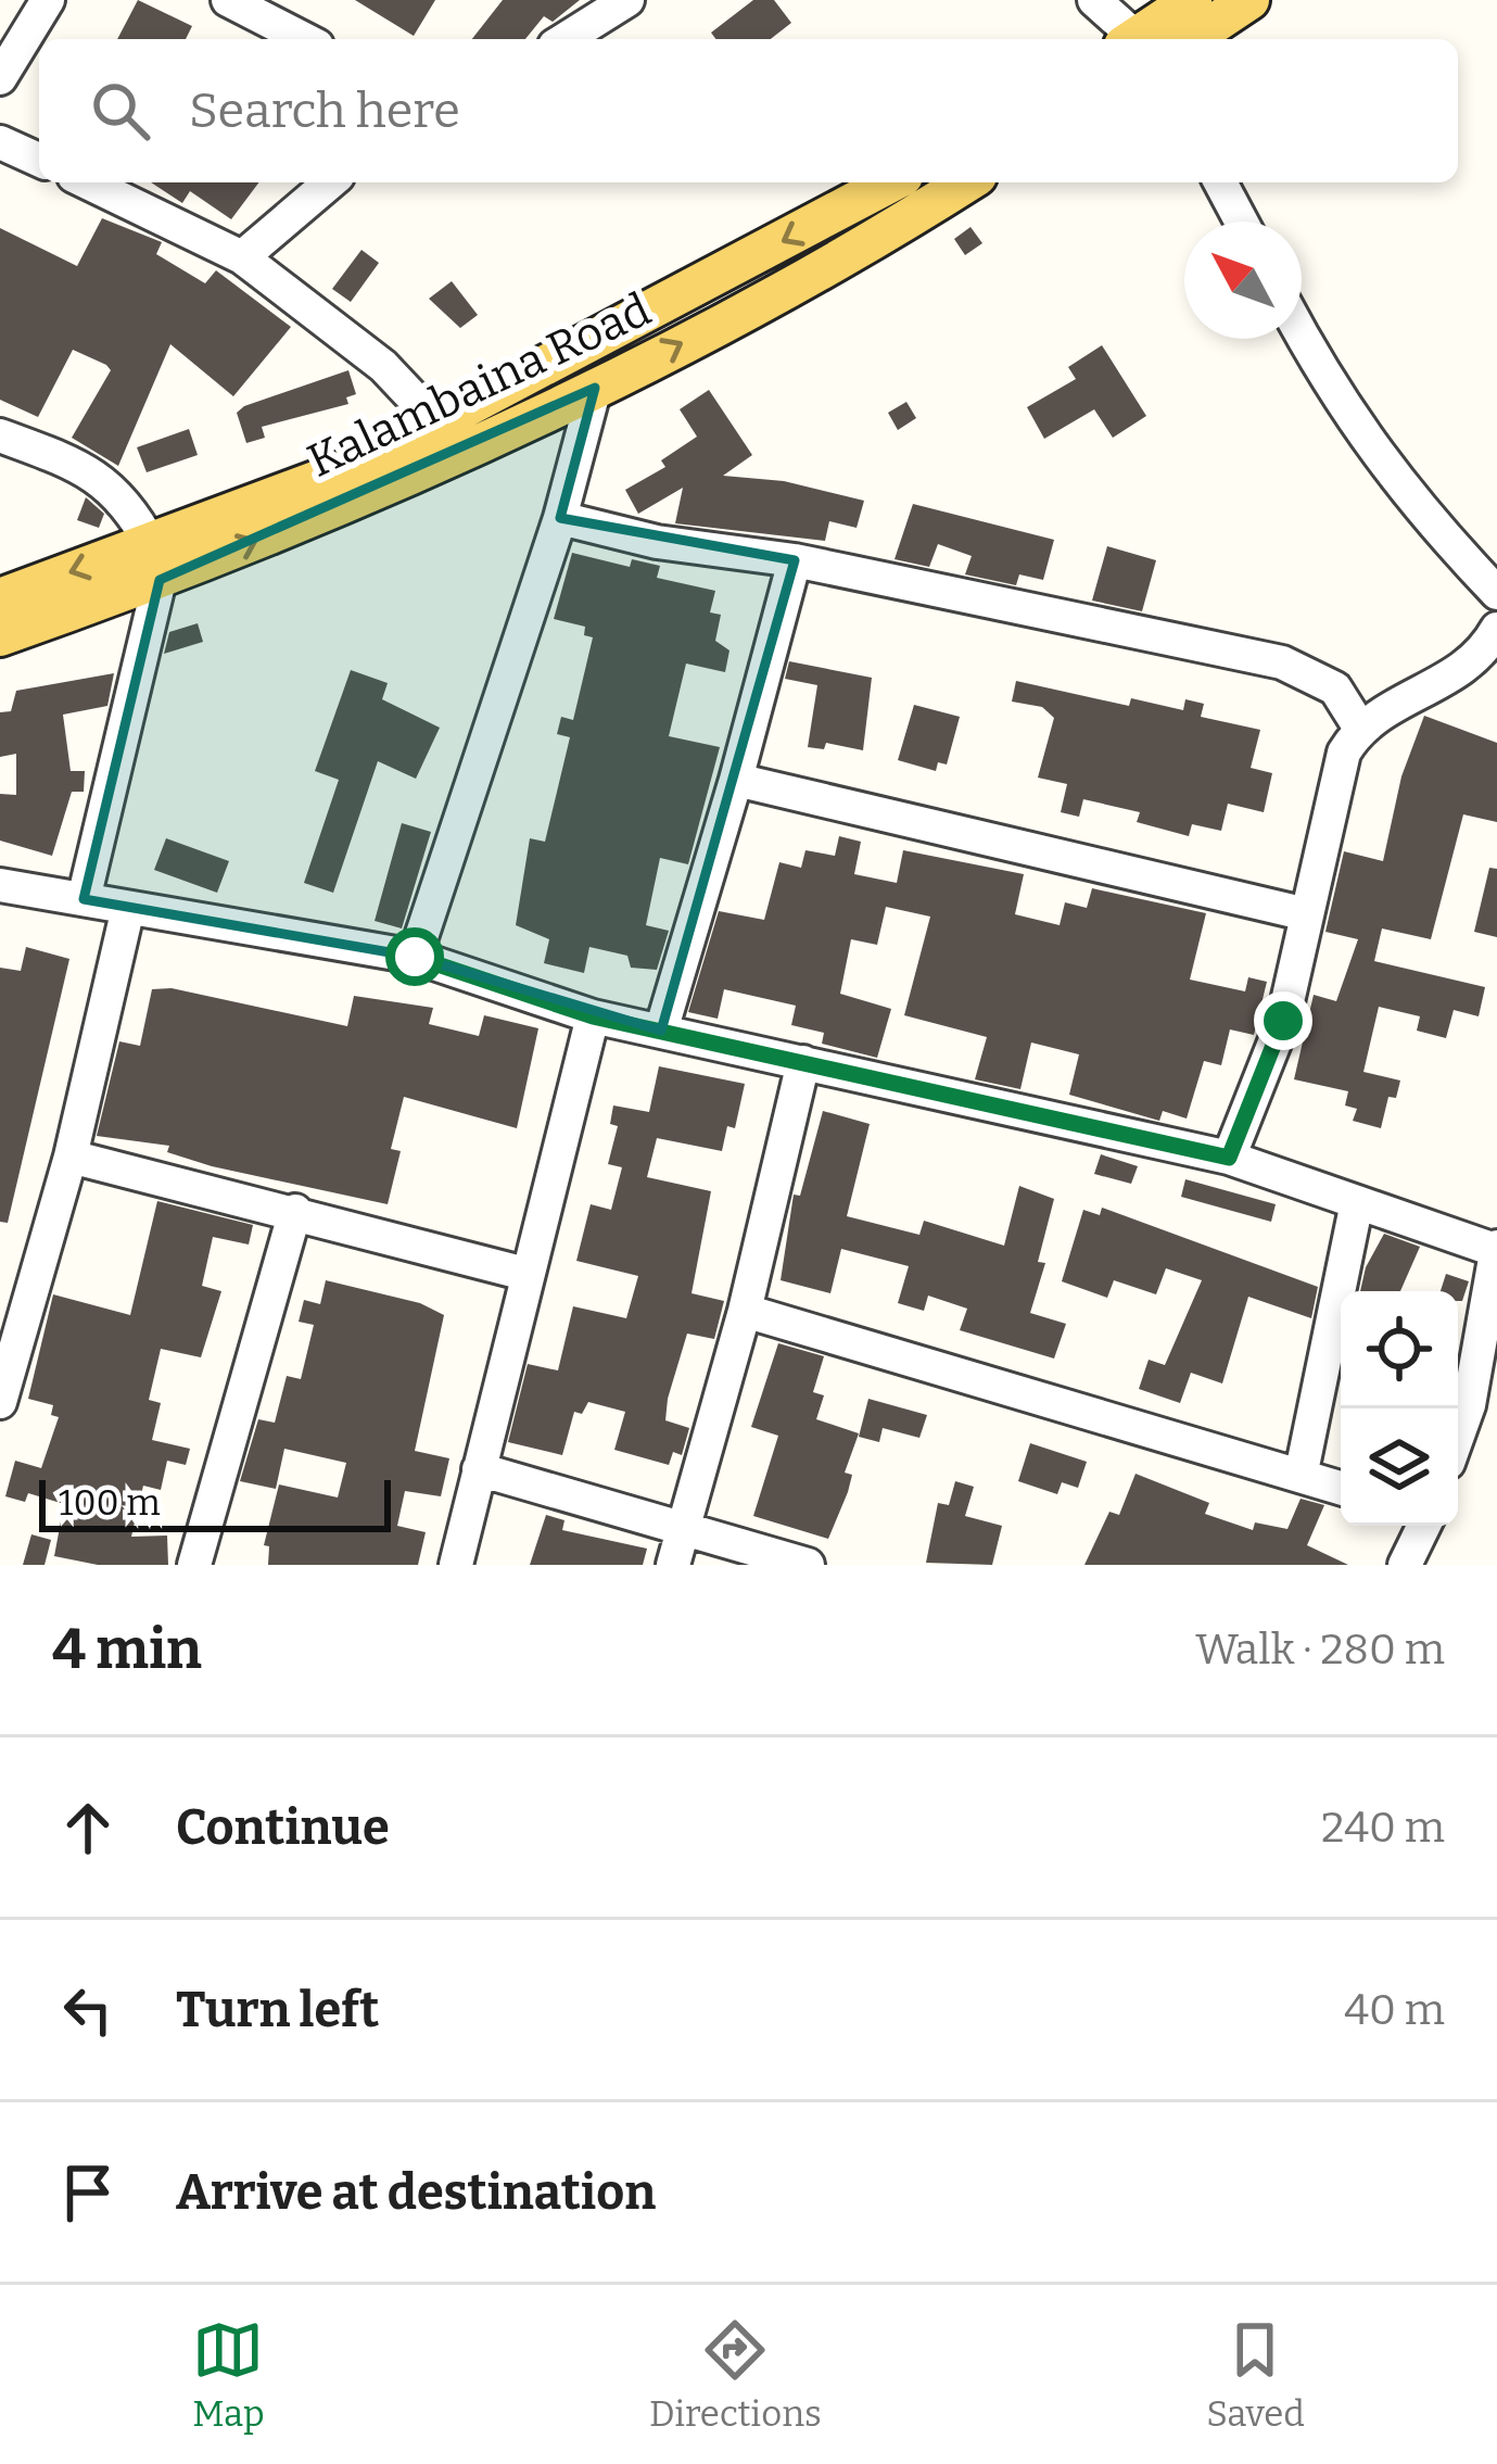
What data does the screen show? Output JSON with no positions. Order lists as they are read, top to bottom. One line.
{"streets":{"main road":["Kalambaina Road"]},"scale_bar":"100 m","north":"top left","page":{"search":"Search here","scale":"100 m","heading":["4 min","Walk · 280 m"],"list":[["Continue","240 m"],["Turn left","40 m"],"Arrive at destination"],"nav":["Map","Directions","Saved"]}}
